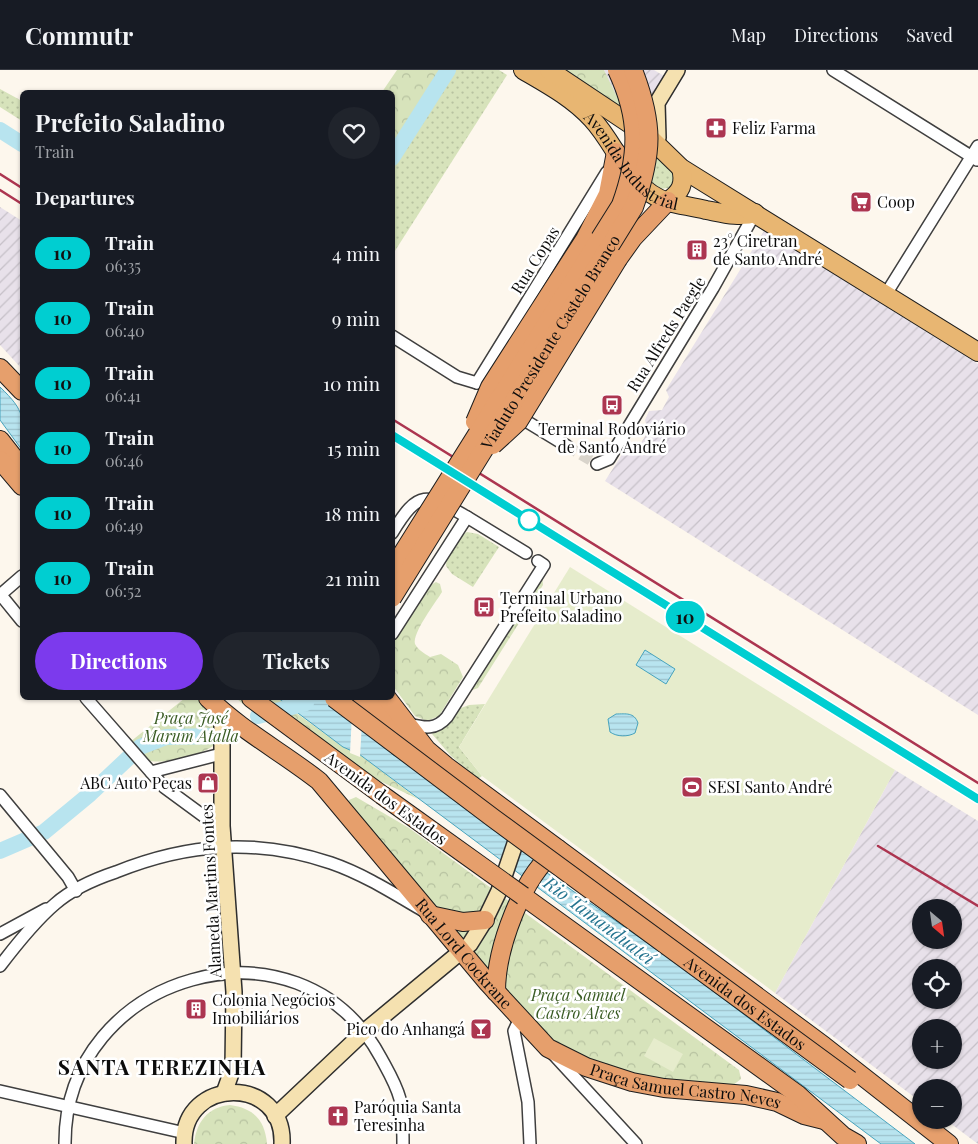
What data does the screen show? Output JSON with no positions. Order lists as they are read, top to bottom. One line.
{"streets":{"highway":["Viaduto Presidente Castelo Branco","Avenida dos Estados","Rua Lord Cockrane","Praça Samuel Castro Neves"],"main road":["Avenida Industrial","Alameda Martins Fontes"],"street":["Rua Copas","Rua Alfreds Paegle"]},"crossings":[["Avenida Industrial","Rua Copas"],["Avenida Industrial","Rua Alfreds Paegle"],["Avenida dos Estados","Praça Samuel Castro Neves"],["Alameda Martins Fontes","Rua Lord Cockrane"],["Rua Lord Cockrane","Praça Samuel Castro Neves"]],"districts":["SANTA TEREZINHA"],"water":["Rio Tamanduateí"],"parks":["Praça José Marum Atalla","Praça Samuel Castro Alves"],"places":{"pharmacy":["Feliz Farma"],"supermarket":["Coop"],"building":["23° Ciretran de Santo André","Colonia Negócios Imobiliários"],"bus stop":["Terminal Rodoviário de Santo André","Terminal Urbano Prefeito Saladino"],"shop":["ABC Auto Peças"],"sports":["SESI Santo André"],"bar":["Pico do Anhangá"],"church":["Paróquia Santa Teresinha"]},"north":"bottom right","page":{"header":"Commutr","nav":["Map","Directions","Saved"],"on_map":"10","heading":[["Prefeito Saladino","Train"],"Departures"],"list":[{"mark":"10","name":"Train","note":"06:35","value":"4 min"},{"mark":"10","name":"Train","note":"06:40","value":"9 min"},{"mark":"10","name":"Train","note":"06:41","value":"10 min"},{"mark":"10","name":"Train","note":"06:46","value":"15 min"},{"mark":"10","name":"Train","note":"06:49","value":"18 min"},{"mark":"10","name":"Train","note":"06:52","value":"21 min"}],"buttons":["Directions","Tickets"],"map_buttons":["+","−"]}}
